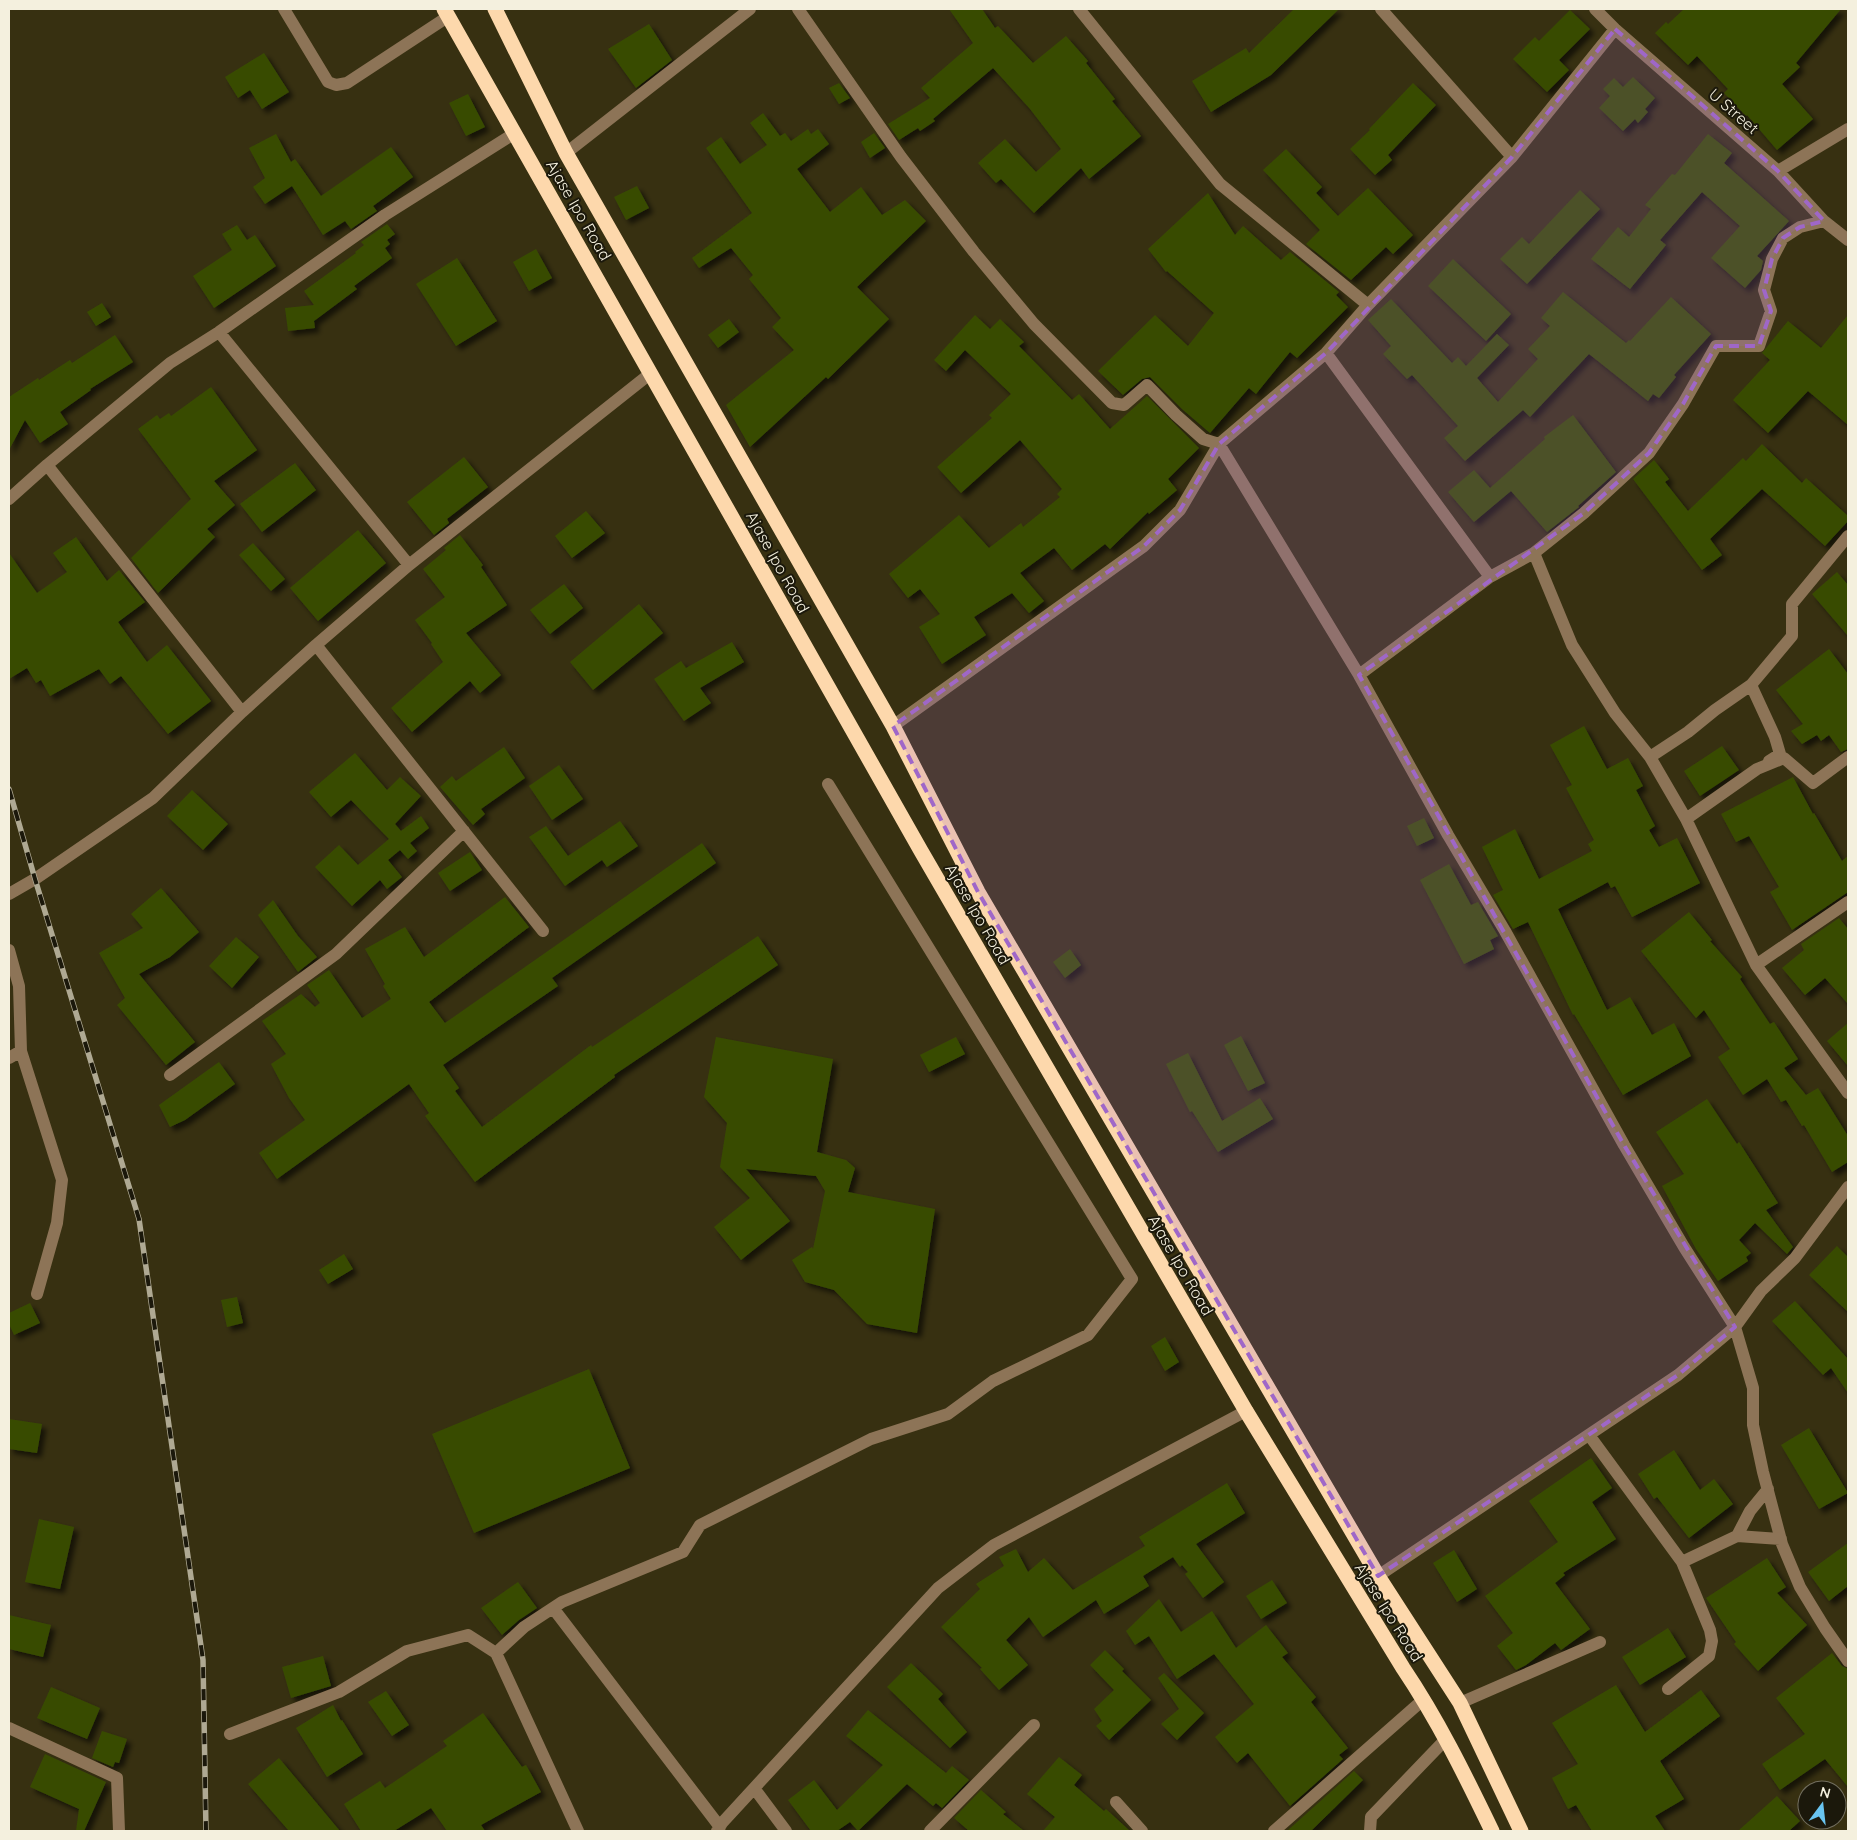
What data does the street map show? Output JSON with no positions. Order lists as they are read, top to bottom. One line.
{"streets":{"highway":["Ajase Ipo Road"],"street":["U Street"]},"north":"top"}
